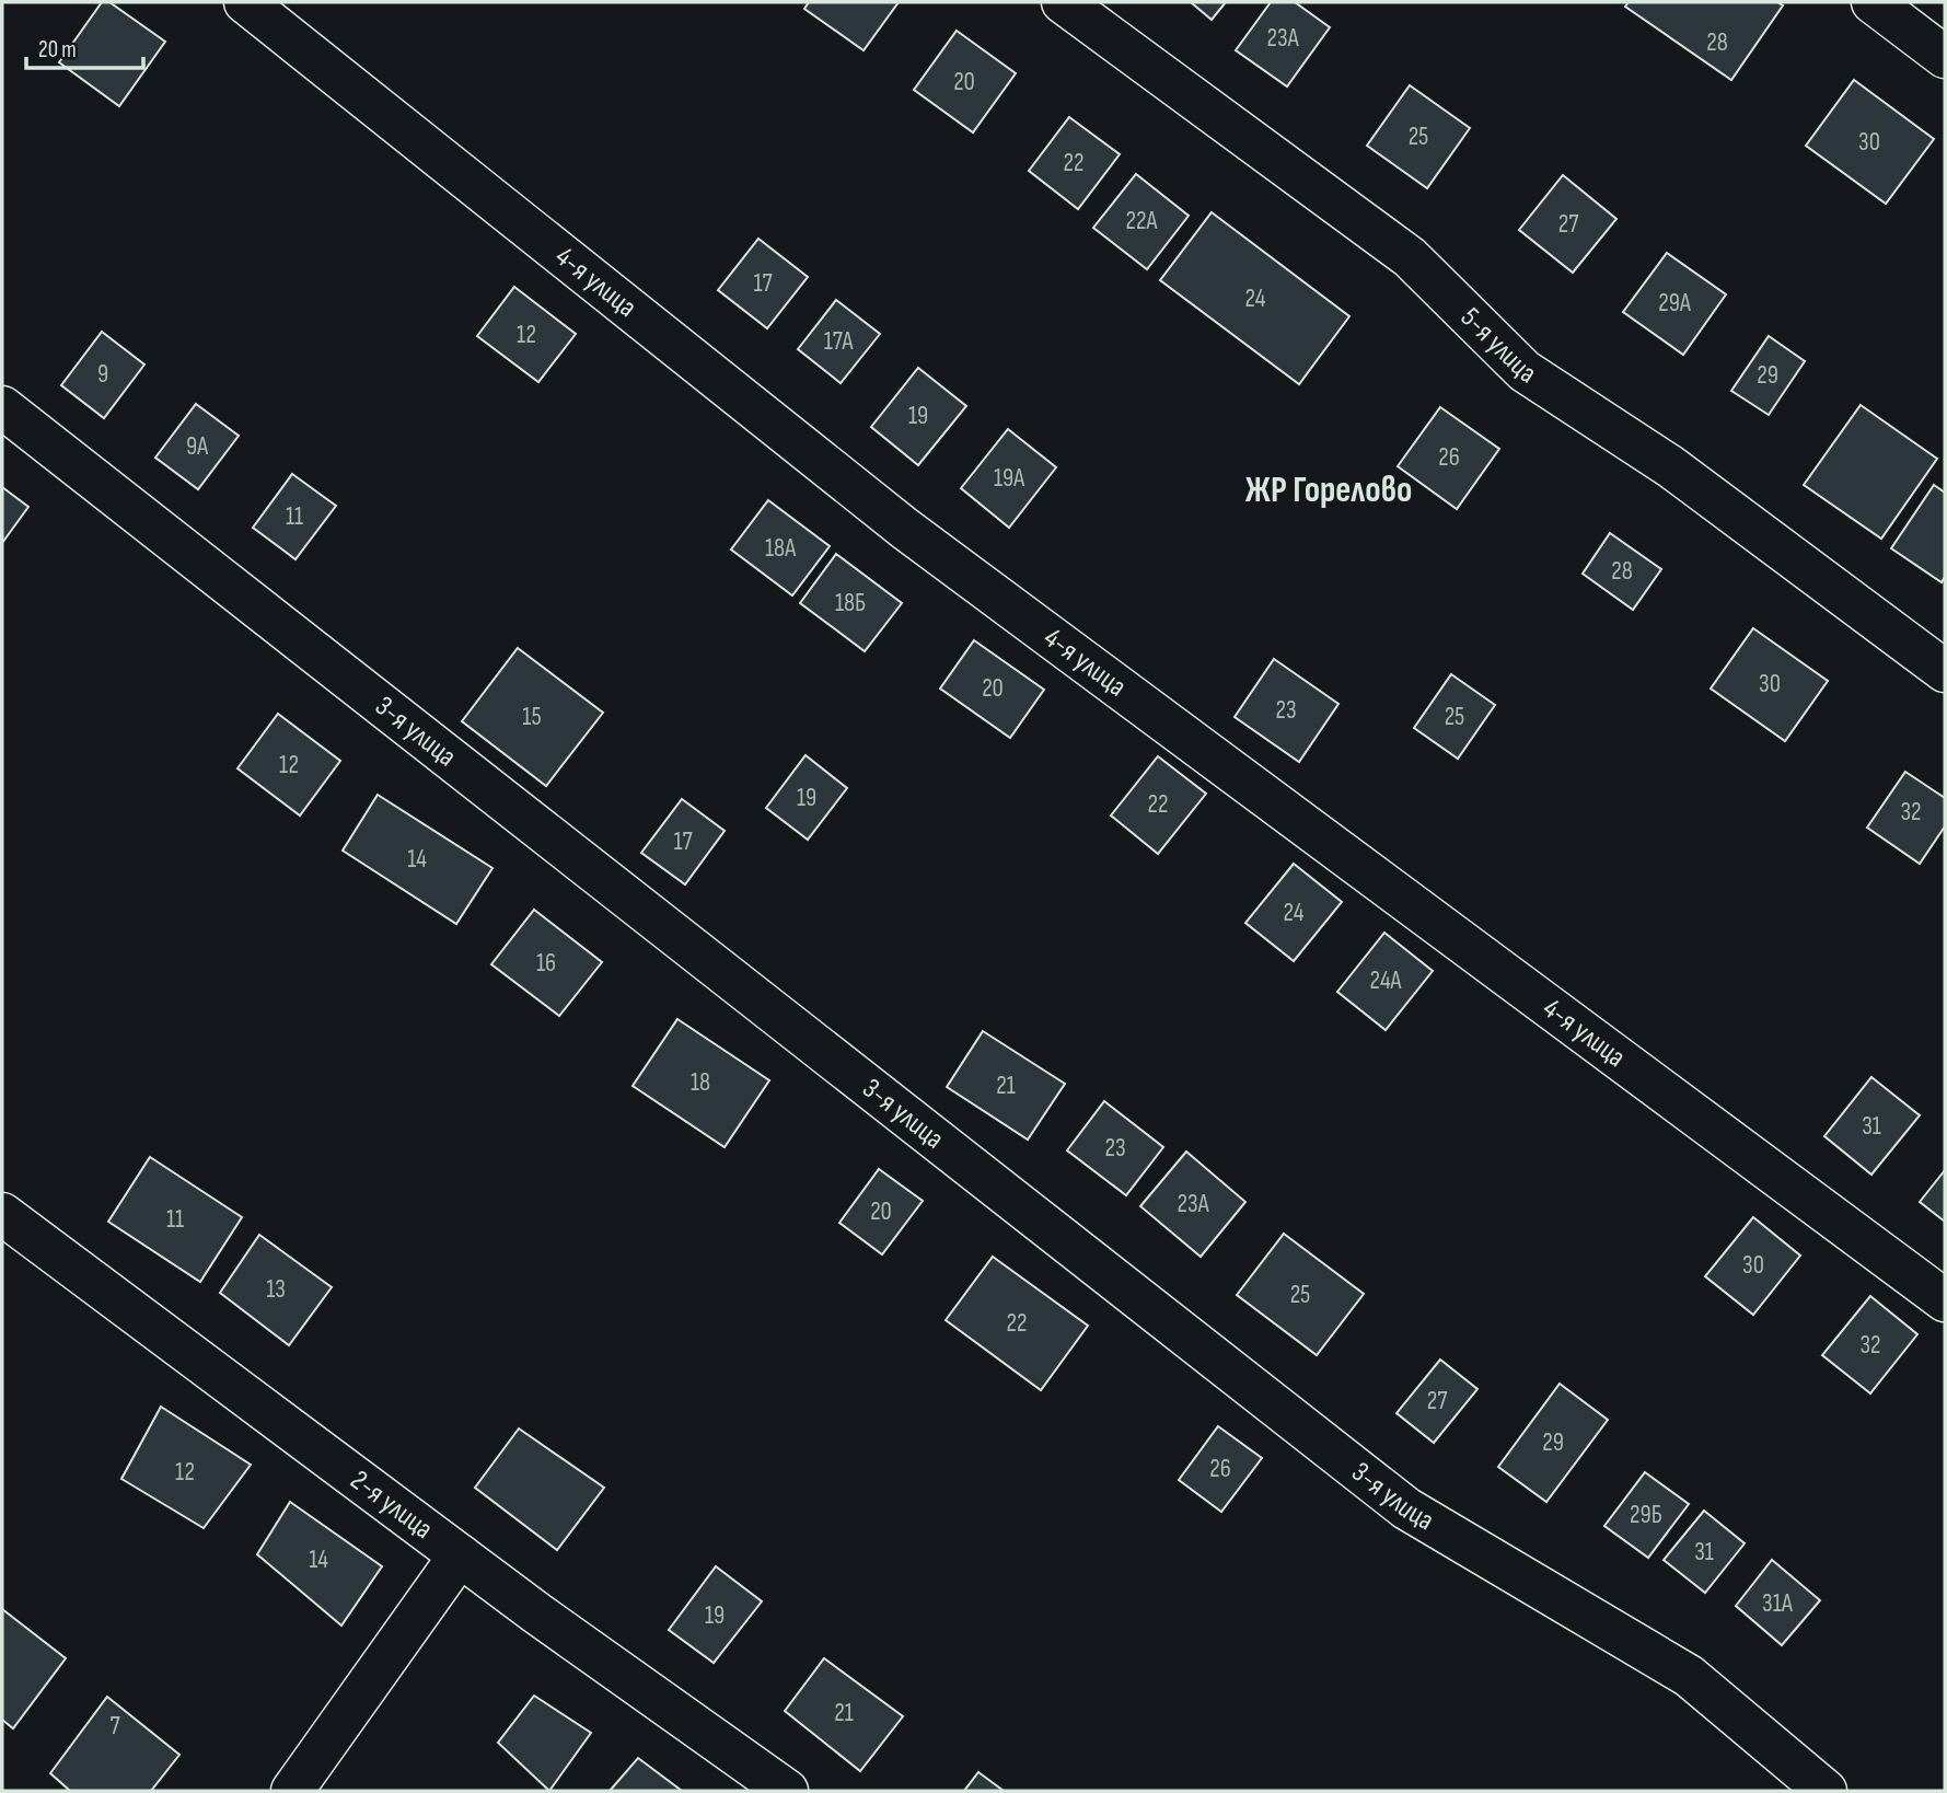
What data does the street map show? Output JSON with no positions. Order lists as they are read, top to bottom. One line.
{"streets":{"street":["4-я улица","5-я улица","3-я улица","2-я улица"]},"districts":["ЖР Горелово"],"house_numbers":["23А","28","20","25","30","22","22А","27","17","24","29А","12","17А","9","29","19","9А","26","19А","11","18А","28","18Б","30","20","23","15","25","12","19","22","32","17","14","24","16","24А","18","21","31","23","23А","20","11","30","13","25","22","32","27","29","26","12","29Б","31","14","31А","19","21","7"],"scale_bar":"20 m"}
